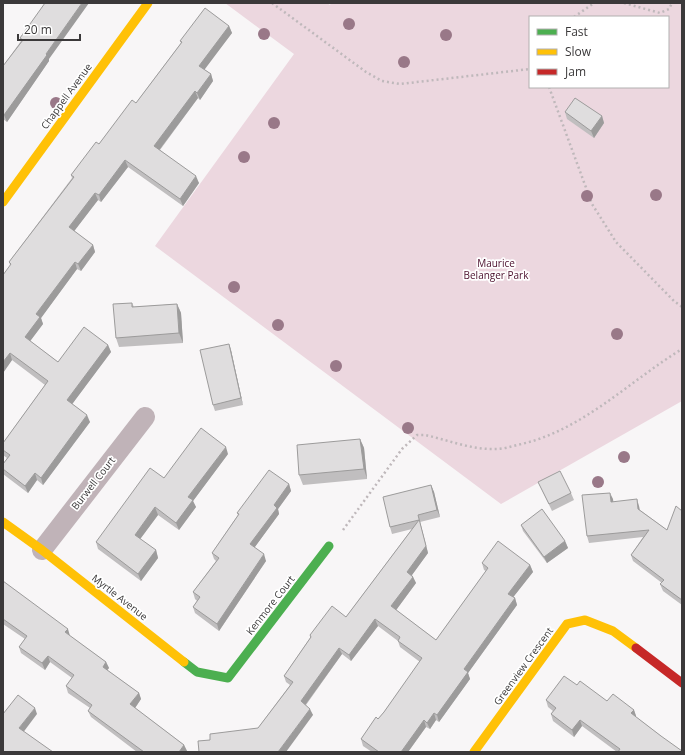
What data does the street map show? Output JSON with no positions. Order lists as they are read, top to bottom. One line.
{"streets":{"street":["Chappell Avenue","Burwell Court","Myrtle Avenue","Kenmore Court","Greenview Crescent"]},"crossings":[["Burwell Court","Myrtle Avenue"],["Myrtle Avenue","Kenmore Court"]],"parks":["Maurice Belanger Park"],"legend":["Fast","Slow","Jam"],"scale_bar":"20 m"}
